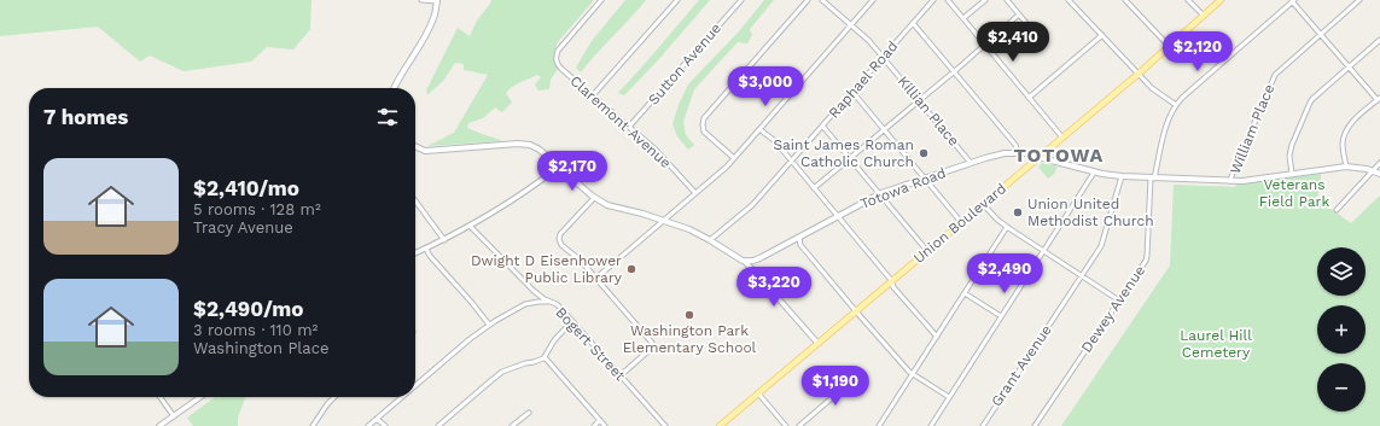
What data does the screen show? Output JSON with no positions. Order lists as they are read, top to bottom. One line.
{"streets":{"main road":["Totowa Road","Union Boulevard"],"street":["Sutton Avenue","Raphael Road","Killian Place","Claremont Avenue","William Place","Dewey Avenue","Bogert Street","Grant Avenue"]},"crossings":[["Sutton Avenue","Claremont Avenue"],["Raphael Road","Killian Place"],["Killian Place","Totowa Road"],["William Place","Totowa Road"],["Totowa Road","Union Boulevard"],["Totowa Road","Dewey Avenue"],["Totowa Road","Grant Avenue"]],"districts":["TOTOWA"],"parks":["Veterans Field Park","Laurel Hill Cemetery"],"places":["Saint James Roman Catholic Church","Union United Methodist Church","Dwight D Eisenhower Public Library","Washington Park Elementary School"],"page":{"price":["$2,410","$2,120","$3,000","$2,170","$2,490","$3,220","$1,190"],"heading":"7 homes","list":[{"name":"$2,410/mo","note":"5 rooms · 128 m² · Tracy Avenue"},{"name":"$2,490/mo","note":"3 rooms · 110 m² · Washington Place"}],"map_buttons":["+","−"]}}
